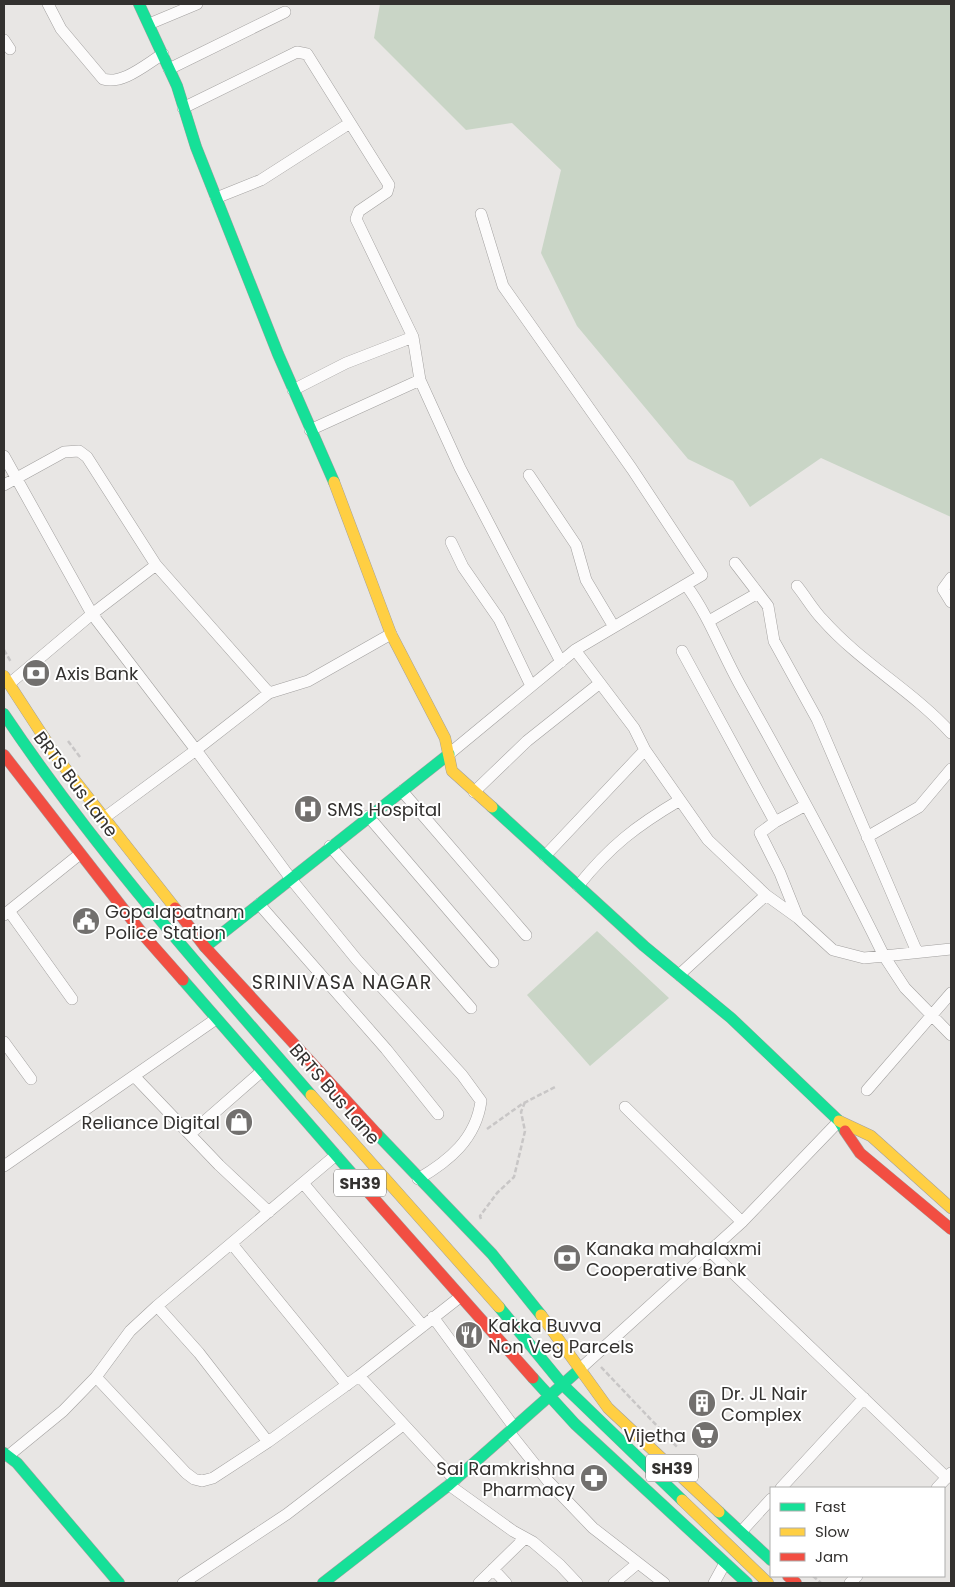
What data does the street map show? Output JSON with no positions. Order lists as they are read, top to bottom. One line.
{"streets":{"main road":["BRTS Bus Lane","SH39"]},"districts":["SRINIVASA NAGAR"],"places":{"bank":["Axis Bank","Kanaka mahalaxmi Cooperative Bank"],"hospital":["SMS Hospital"],"public building":["Gopalapatnam Police Station"],"shop":["Reliance Digital"],"restaurant":["Kakka Buvva Non Veg Parcels"],"building":["Dr. JL Nair Complex"],"supermarket":["Vijetha"],"pharmacy":["Sai Ramkrishna Pharmacy"]},"legend":["Fast","Slow","Jam"]}
